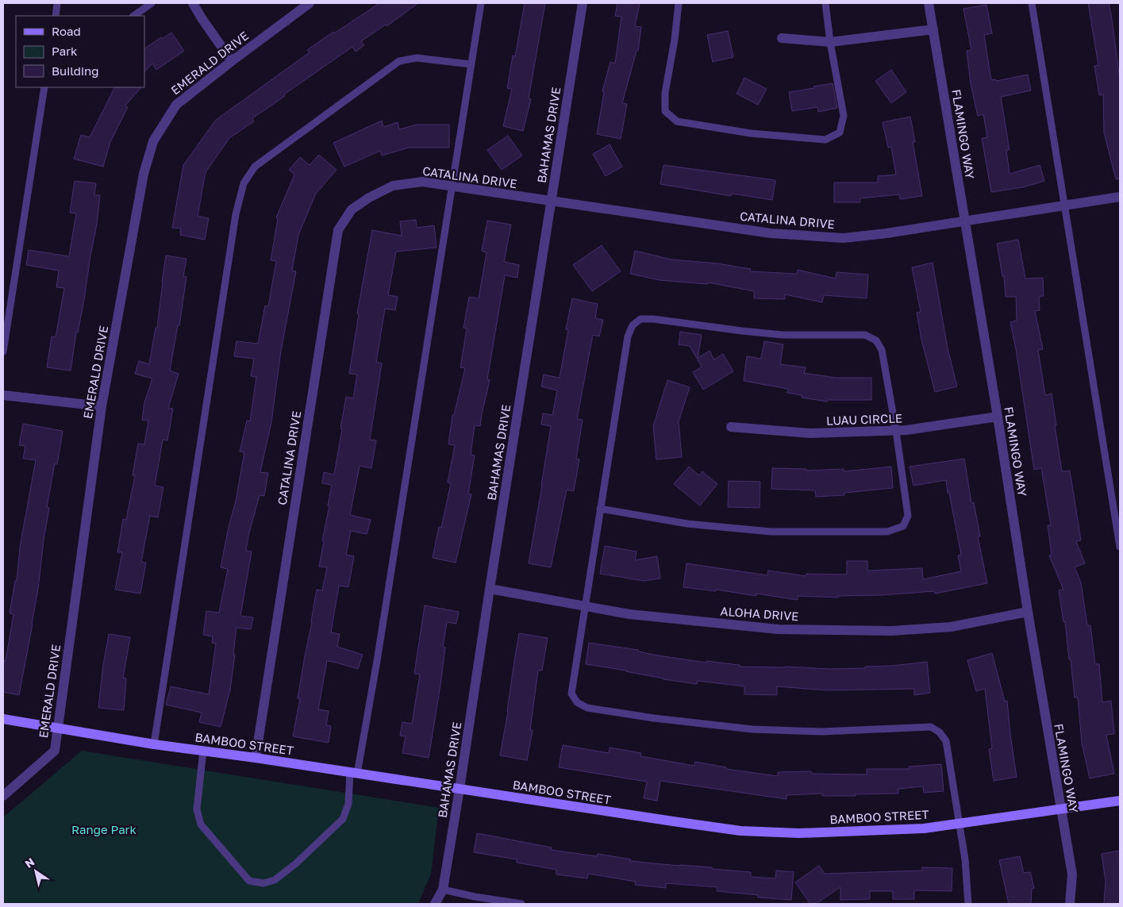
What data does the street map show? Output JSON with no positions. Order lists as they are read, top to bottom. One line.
{"streets":{"street":["EMERALD DRIVE","FLAMINGO WAY","BAHAMAS DRIVE","CATALINA DRIVE","LUAU CIRCLE","ALOHA DRIVE","BAMBOO STREET"]},"crossings":[["EMERALD DRIVE","BAMBOO STREET"],["FLAMINGO WAY","CATALINA DRIVE"],["FLAMINGO WAY","LUAU CIRCLE"],["FLAMINGO WAY","ALOHA DRIVE"],["FLAMINGO WAY","BAMBOO STREET"],["BAHAMAS DRIVE","CATALINA DRIVE"],["BAHAMAS DRIVE","ALOHA DRIVE"],["BAHAMAS DRIVE","BAMBOO STREET"],["CATALINA DRIVE","BAMBOO STREET"]],"parks":["Range Park"],"legend":["Road","Park","Building"],"north":"top left"}
